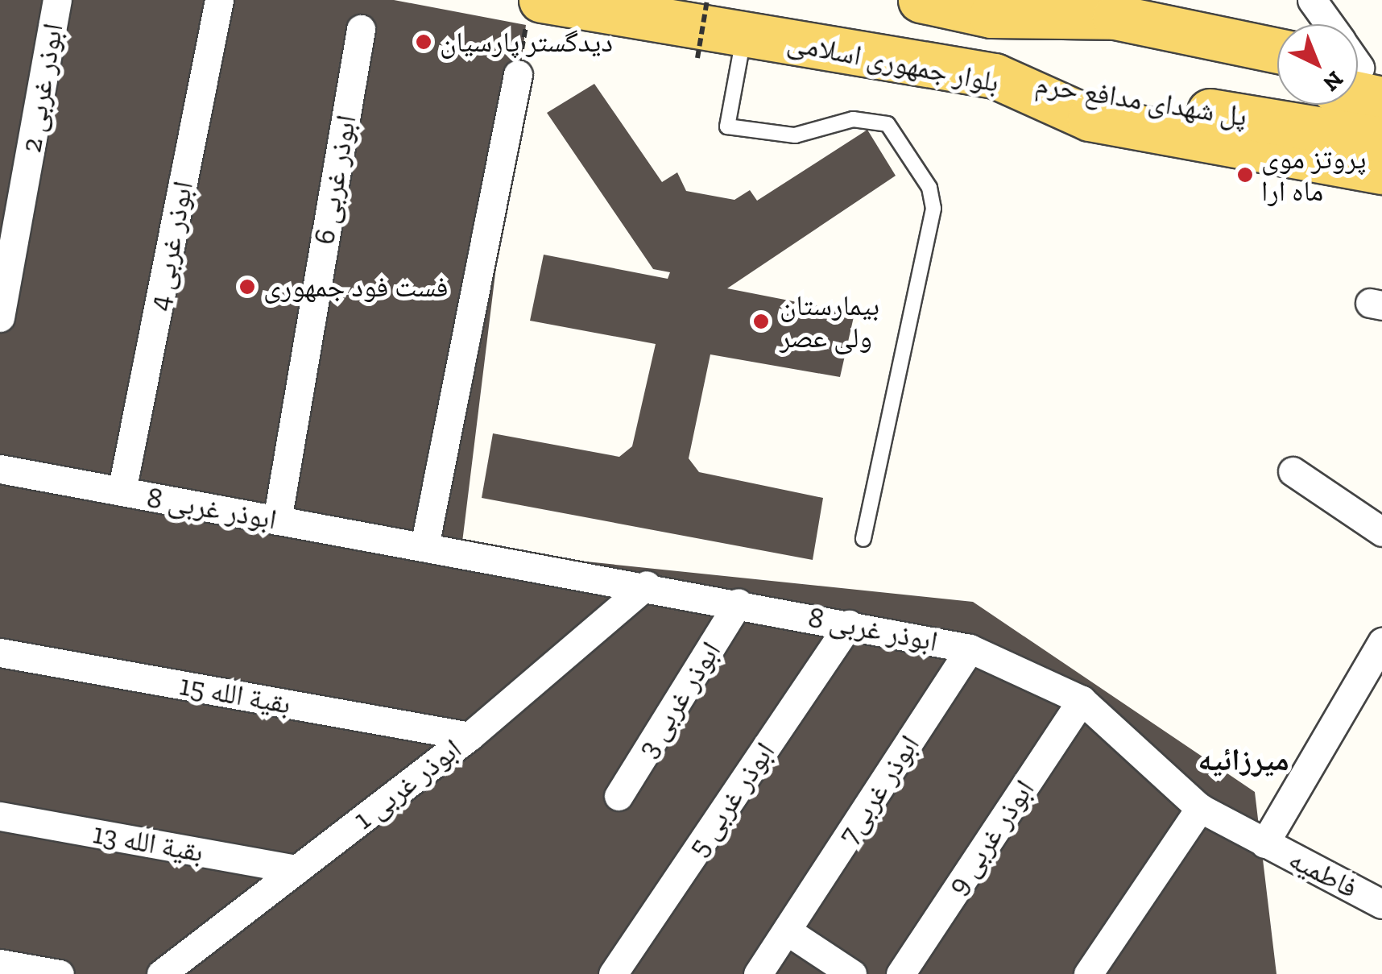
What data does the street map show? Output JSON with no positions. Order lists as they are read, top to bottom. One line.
{"streets":{"main road":["بلوار جمهوری اسلامی","پل شهدای مدافع حرم"],"street":["ابوذر غربی 2","ابوذر غربی 6","ابوذر غربی 4","ابوذر غربی 8","بقیة الله 15","ابوذر غربی 3","ابوذر غربی 1","ابوذر غربی7","ابوذر غربی 5","ابوذر غربی 9","بقیة الله 13","فاطمیه"]},"crossings":[["بلوار جمهوری اسلامی","پل شهدای مدافع حرم"],["ابوذر غربی 6","ابوذر غربی 8"],["ابوذر غربی 4","ابوذر غربی 8"],["ابوذر غربی 8","ابوذر غربی 3"],["ابوذر غربی 8","ابوذر غربی 1"],["ابوذر غربی 8","ابوذر غربی7"],["ابوذر غربی 8","ابوذر غربی 5"],["ابوذر غربی 8","ابوذر غربی 9"],["ابوذر غربی 8","فاطمیه"],["بقیة الله 15","ابوذر غربی 1"],["ابوذر غربی 1","بقیة الله 13"]],"districts":["میرزائیه"],"places":["دیدگستر پارسیان","پروتز موی ماه ارا","فست فود جمهوری","بیمارستان ولی عصر"],"north":"bottom right"}
